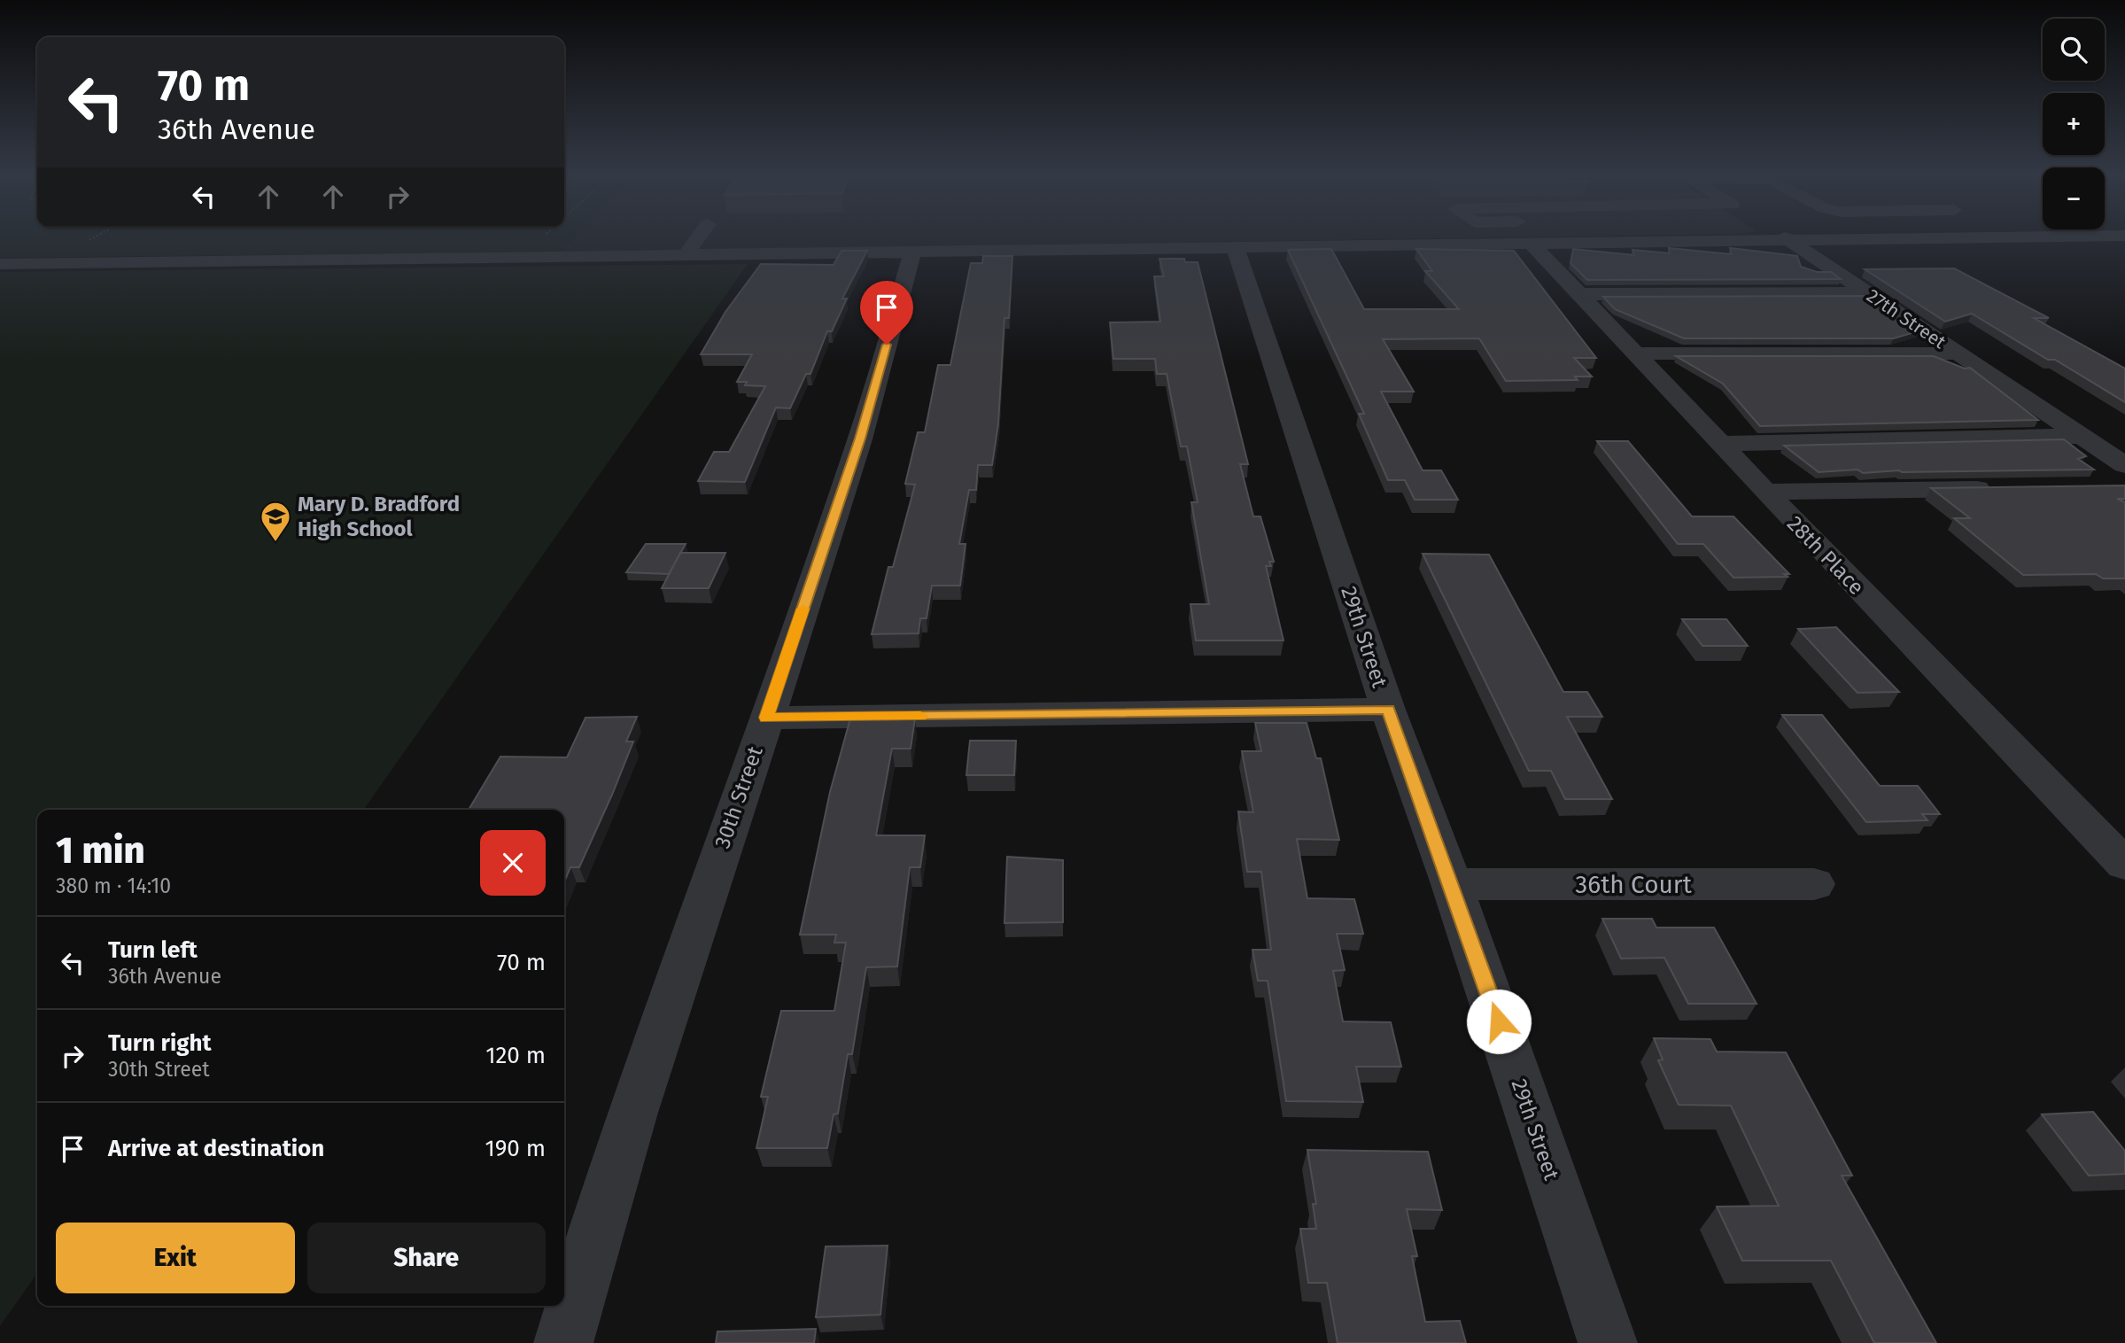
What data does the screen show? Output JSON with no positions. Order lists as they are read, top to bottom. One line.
{"streets":{"street":["27th Street","28th Place","29th Street","30th Street","36th Court"]},"crossings":[["29th Street","36th Court"]],"places":{"school or university":["Mary D. Bradford High School"]},"page":{"map_buttons":["+","−"],"turn":["70 m","36th Avenue"],"heading":["1 min","380 m · 14:10"],"list":[{"name":"Turn left","note":"36th Avenue","value":"70 m"},{"name":"Turn right","note":"30th Street","value":"120 m"},{"name":"Arrive at destination","value":"190 m"}],"buttons":["Exit","Share"]}}
